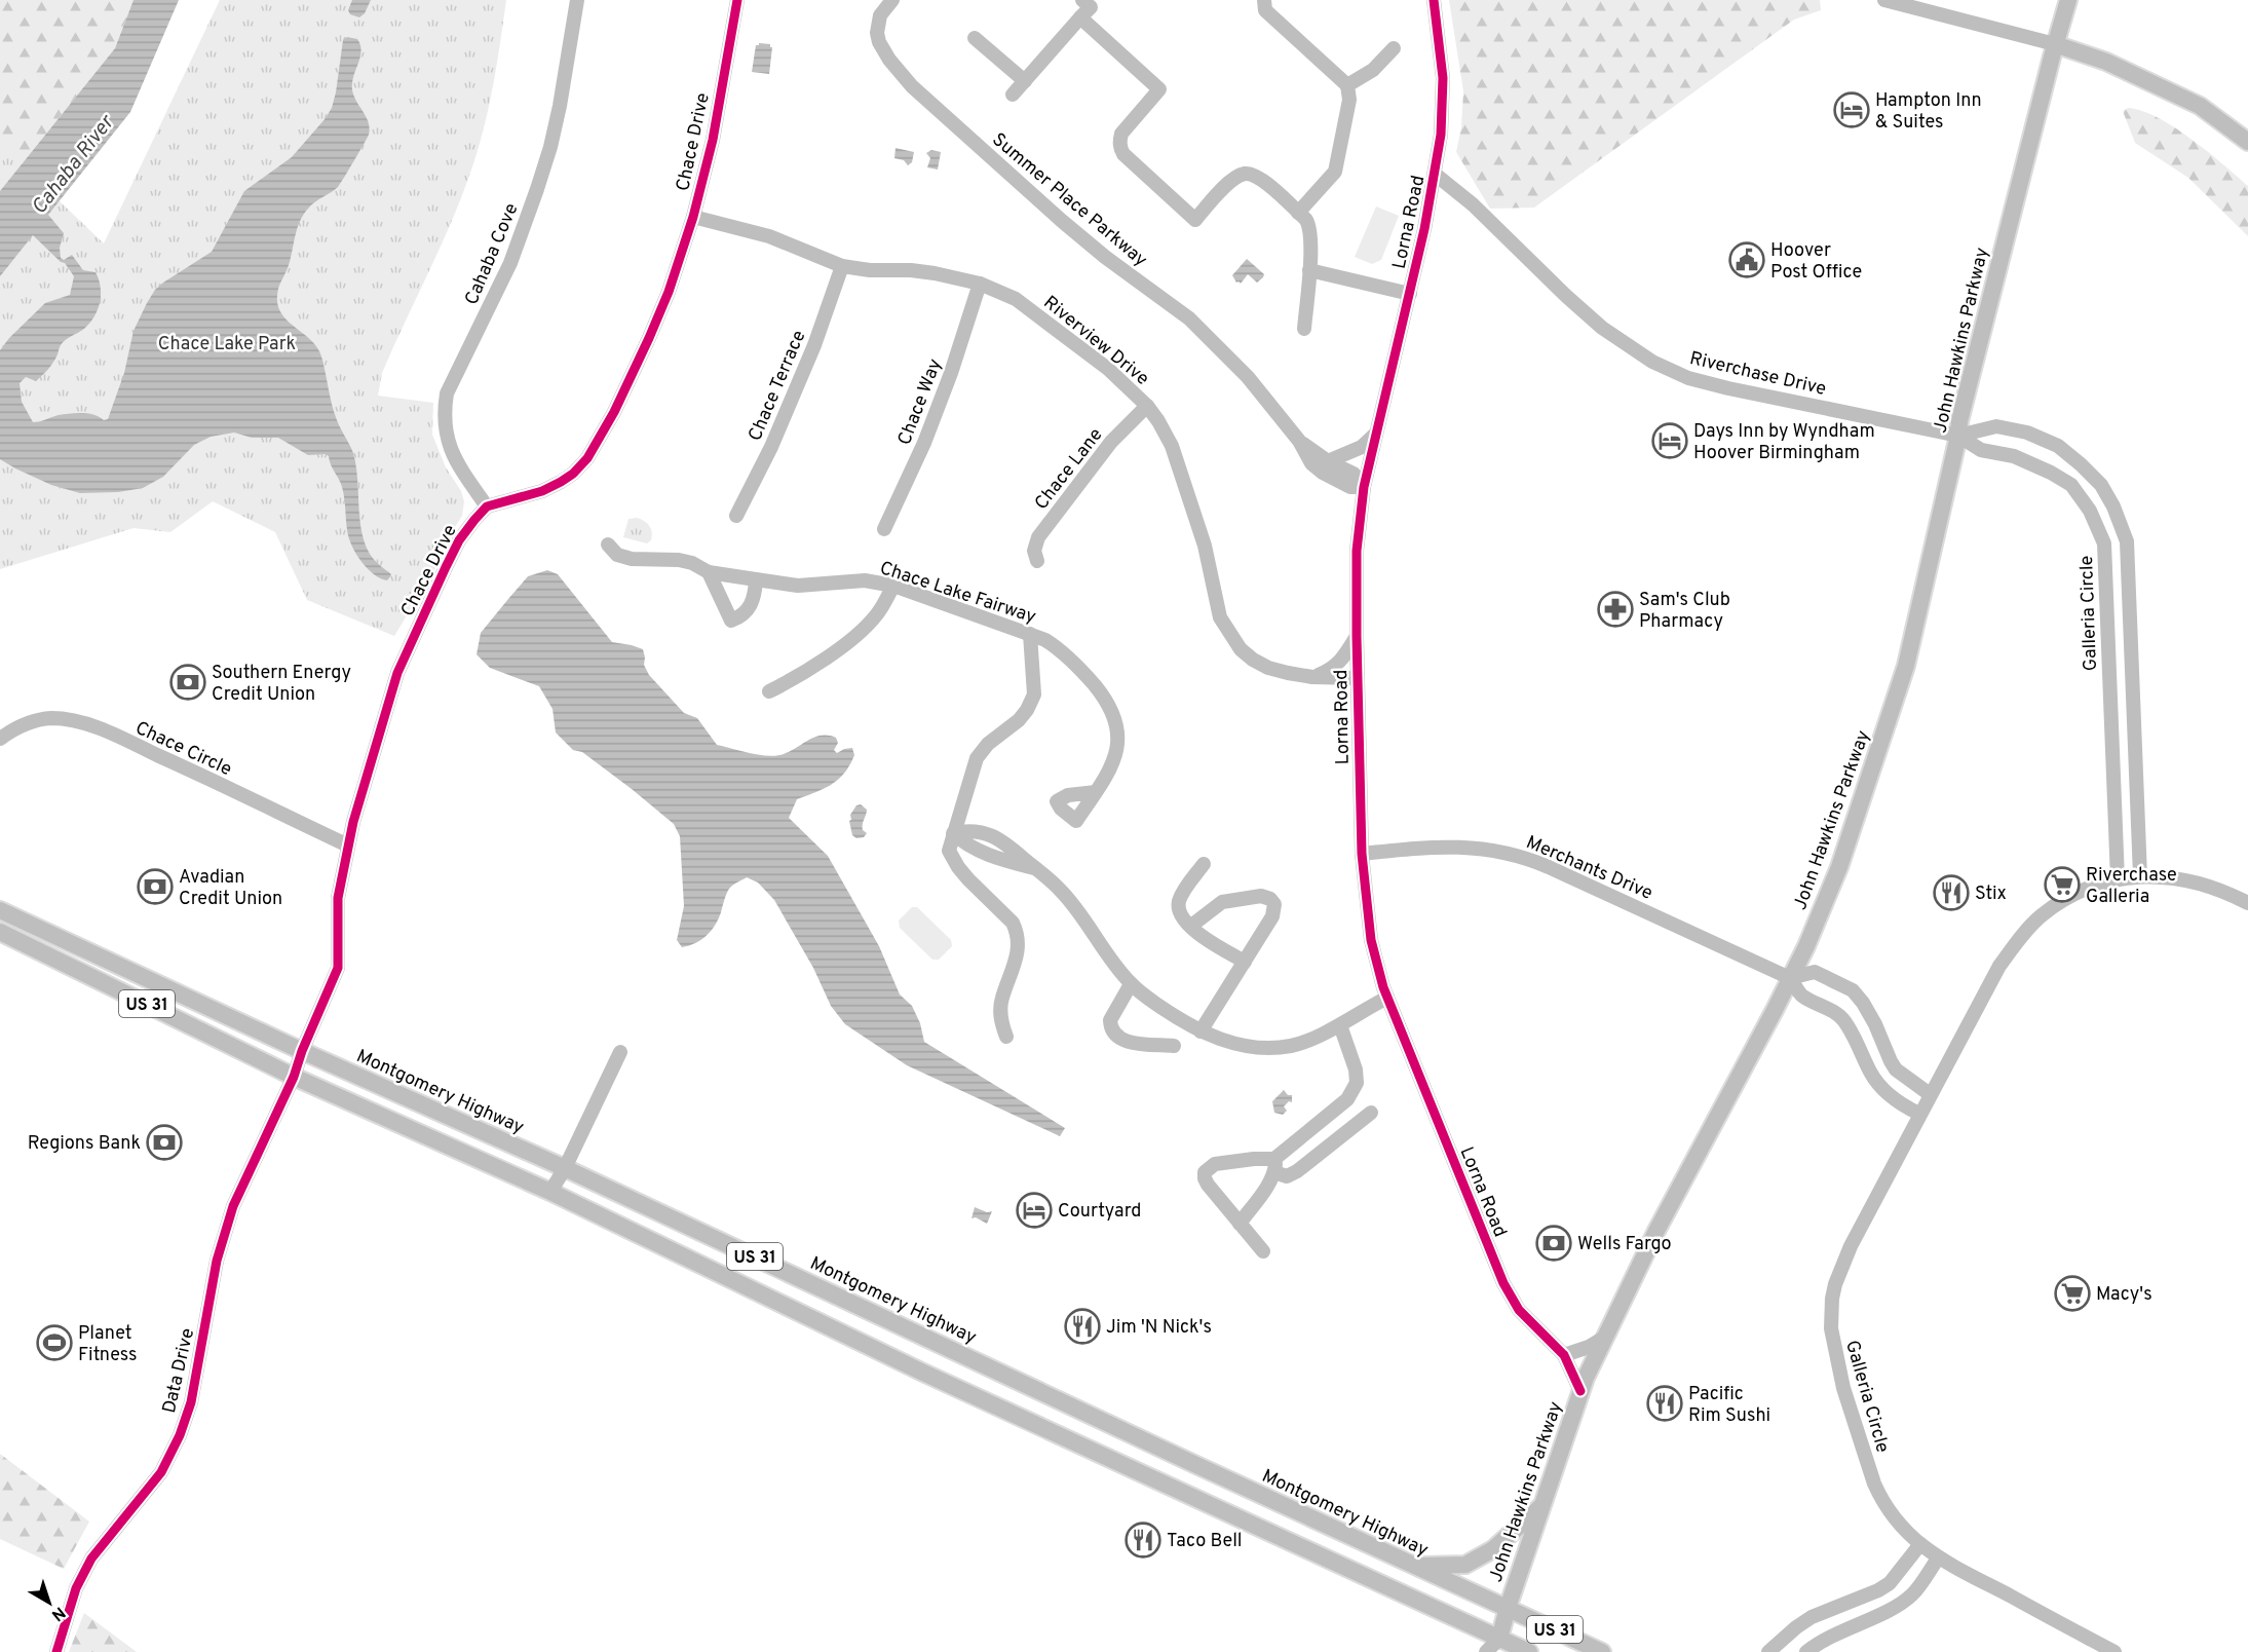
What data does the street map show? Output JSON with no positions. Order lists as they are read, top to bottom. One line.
{"streets":{"main road":["John Hawkins Parkway","US 31","Montgomery Highway"],"street":["Chace Drive","Summer Place Parkway","Lorna Road","Cahaba Cove","Riverview Drive","Riverchase Drive","Chace Terrace","Chace Way","Chace Lane","Chace Lake Fairway","Galleria Circle","Chace Circle","Merchants Drive","Data Drive"]},"crossings":[["Chace Drive","Cahaba Cove"],["Chace Drive","Riverview Drive"],["Chace Drive","Chace Circle"],["Chace Drive","Montgomery Highway"],["Chace Drive","Data Drive"],["Summer Place Parkway","Lorna Road"],["Lorna Road","Riverview Drive"],["Lorna Road","John Hawkins Parkway"],["Lorna Road","Riverchase Drive"],["Lorna Road","Merchants Drive"],["Riverview Drive","Chace Terrace"],["Riverview Drive","Chace Way"],["Riverview Drive","Chace Lane"],["John Hawkins Parkway","Riverchase Drive"],["John Hawkins Parkway","Galleria Circle"],["John Hawkins Parkway","Merchants Drive"],["John Hawkins Parkway","US 31"],["John Hawkins Parkway","Montgomery Highway"],["Riverchase Drive","Galleria Circle"],["US 31","Data Drive"],["Montgomery Highway","Data Drive"]],"water":["Cahaba River"],"parks":["Chace Lake Park"],"places":{"hotel":["Hampton Inn & Suites","Days Inn by Wyndham Hoover Birmingham","Courtyard"],"public building":["Hoover Post Office"],"pharmacy":["Sam's Club Pharmacy"],"bank":["Southern Energy Credit Union","Avadian Credit Union","Regions Bank","Wells Fargo"],"supermarket":["Riverchase Galleria","Macy's"],"restaurant":["Stix","Jim 'N Nick's","Pacific Rim Sushi","Taco Bell"],"sports":["Planet Fitness"]},"north":"bottom right"}
